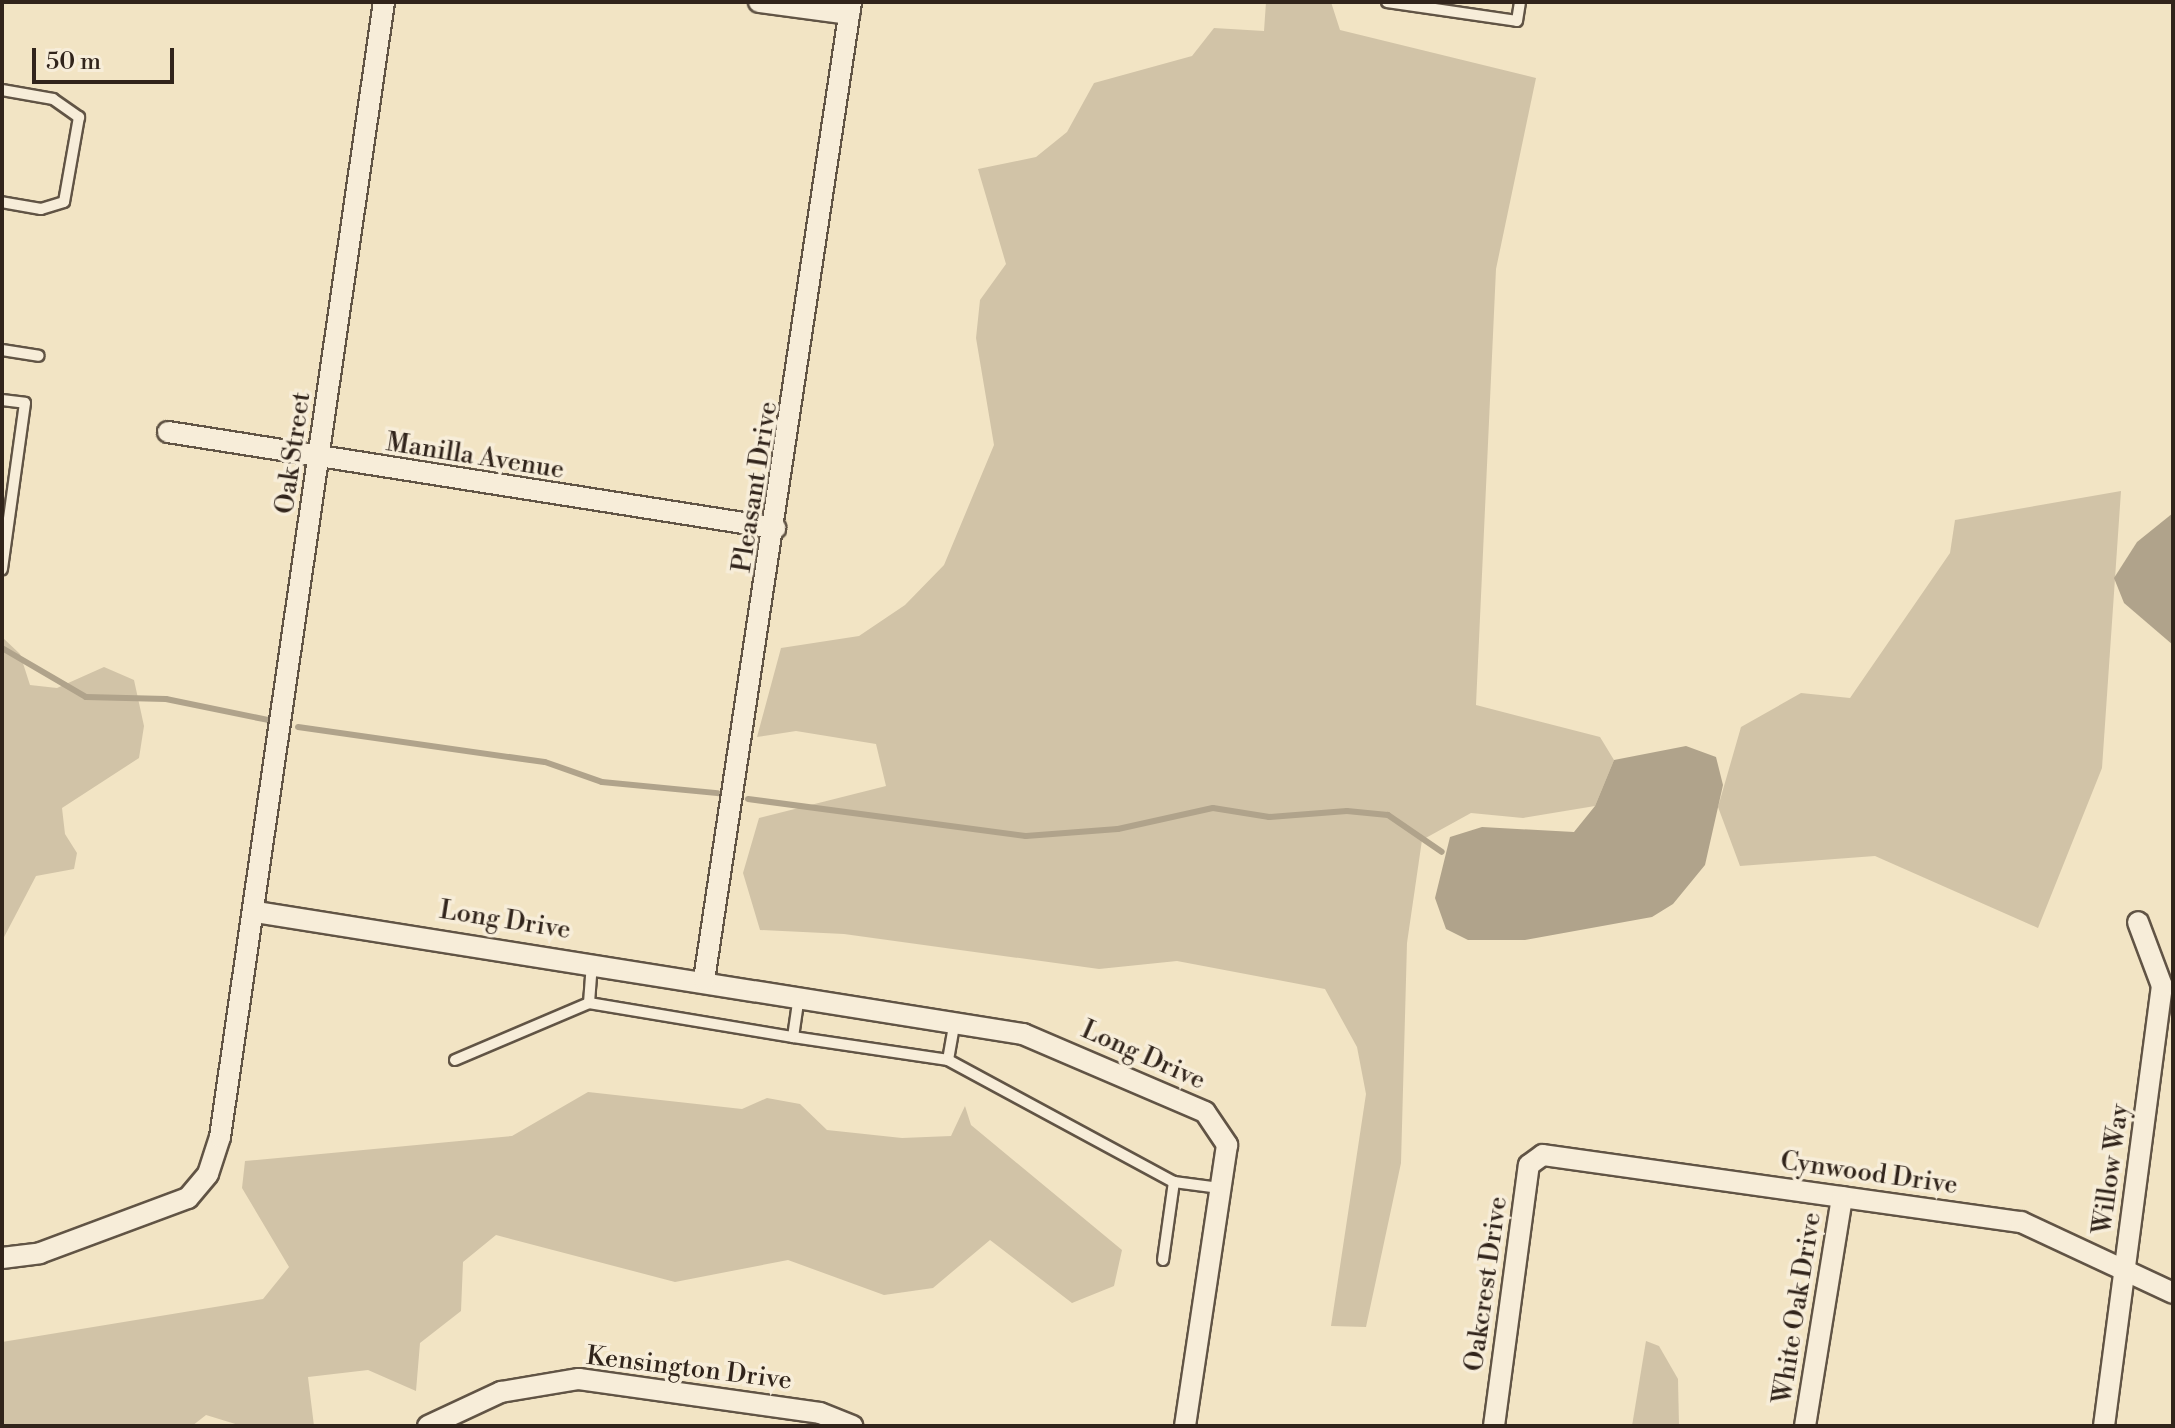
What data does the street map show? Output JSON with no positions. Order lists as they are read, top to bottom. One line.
{"streets":{"street":["Oak Street","Manilla Avenue","Pleasant Drive","Long Drive","Willow Way","Cynwood Drive","Oakcrest Drive","White Oak Drive","Kensington Drive"]},"crossings":[["Oak Street","Manilla Avenue"],["Oak Street","Long Drive"],["Manilla Avenue","Pleasant Drive"],["Pleasant Drive","Long Drive"],["Willow Way","Cynwood Drive"],["Cynwood Drive","Oakcrest Drive"],["Cynwood Drive","White Oak Drive"]],"scale_bar":"50 m"}
